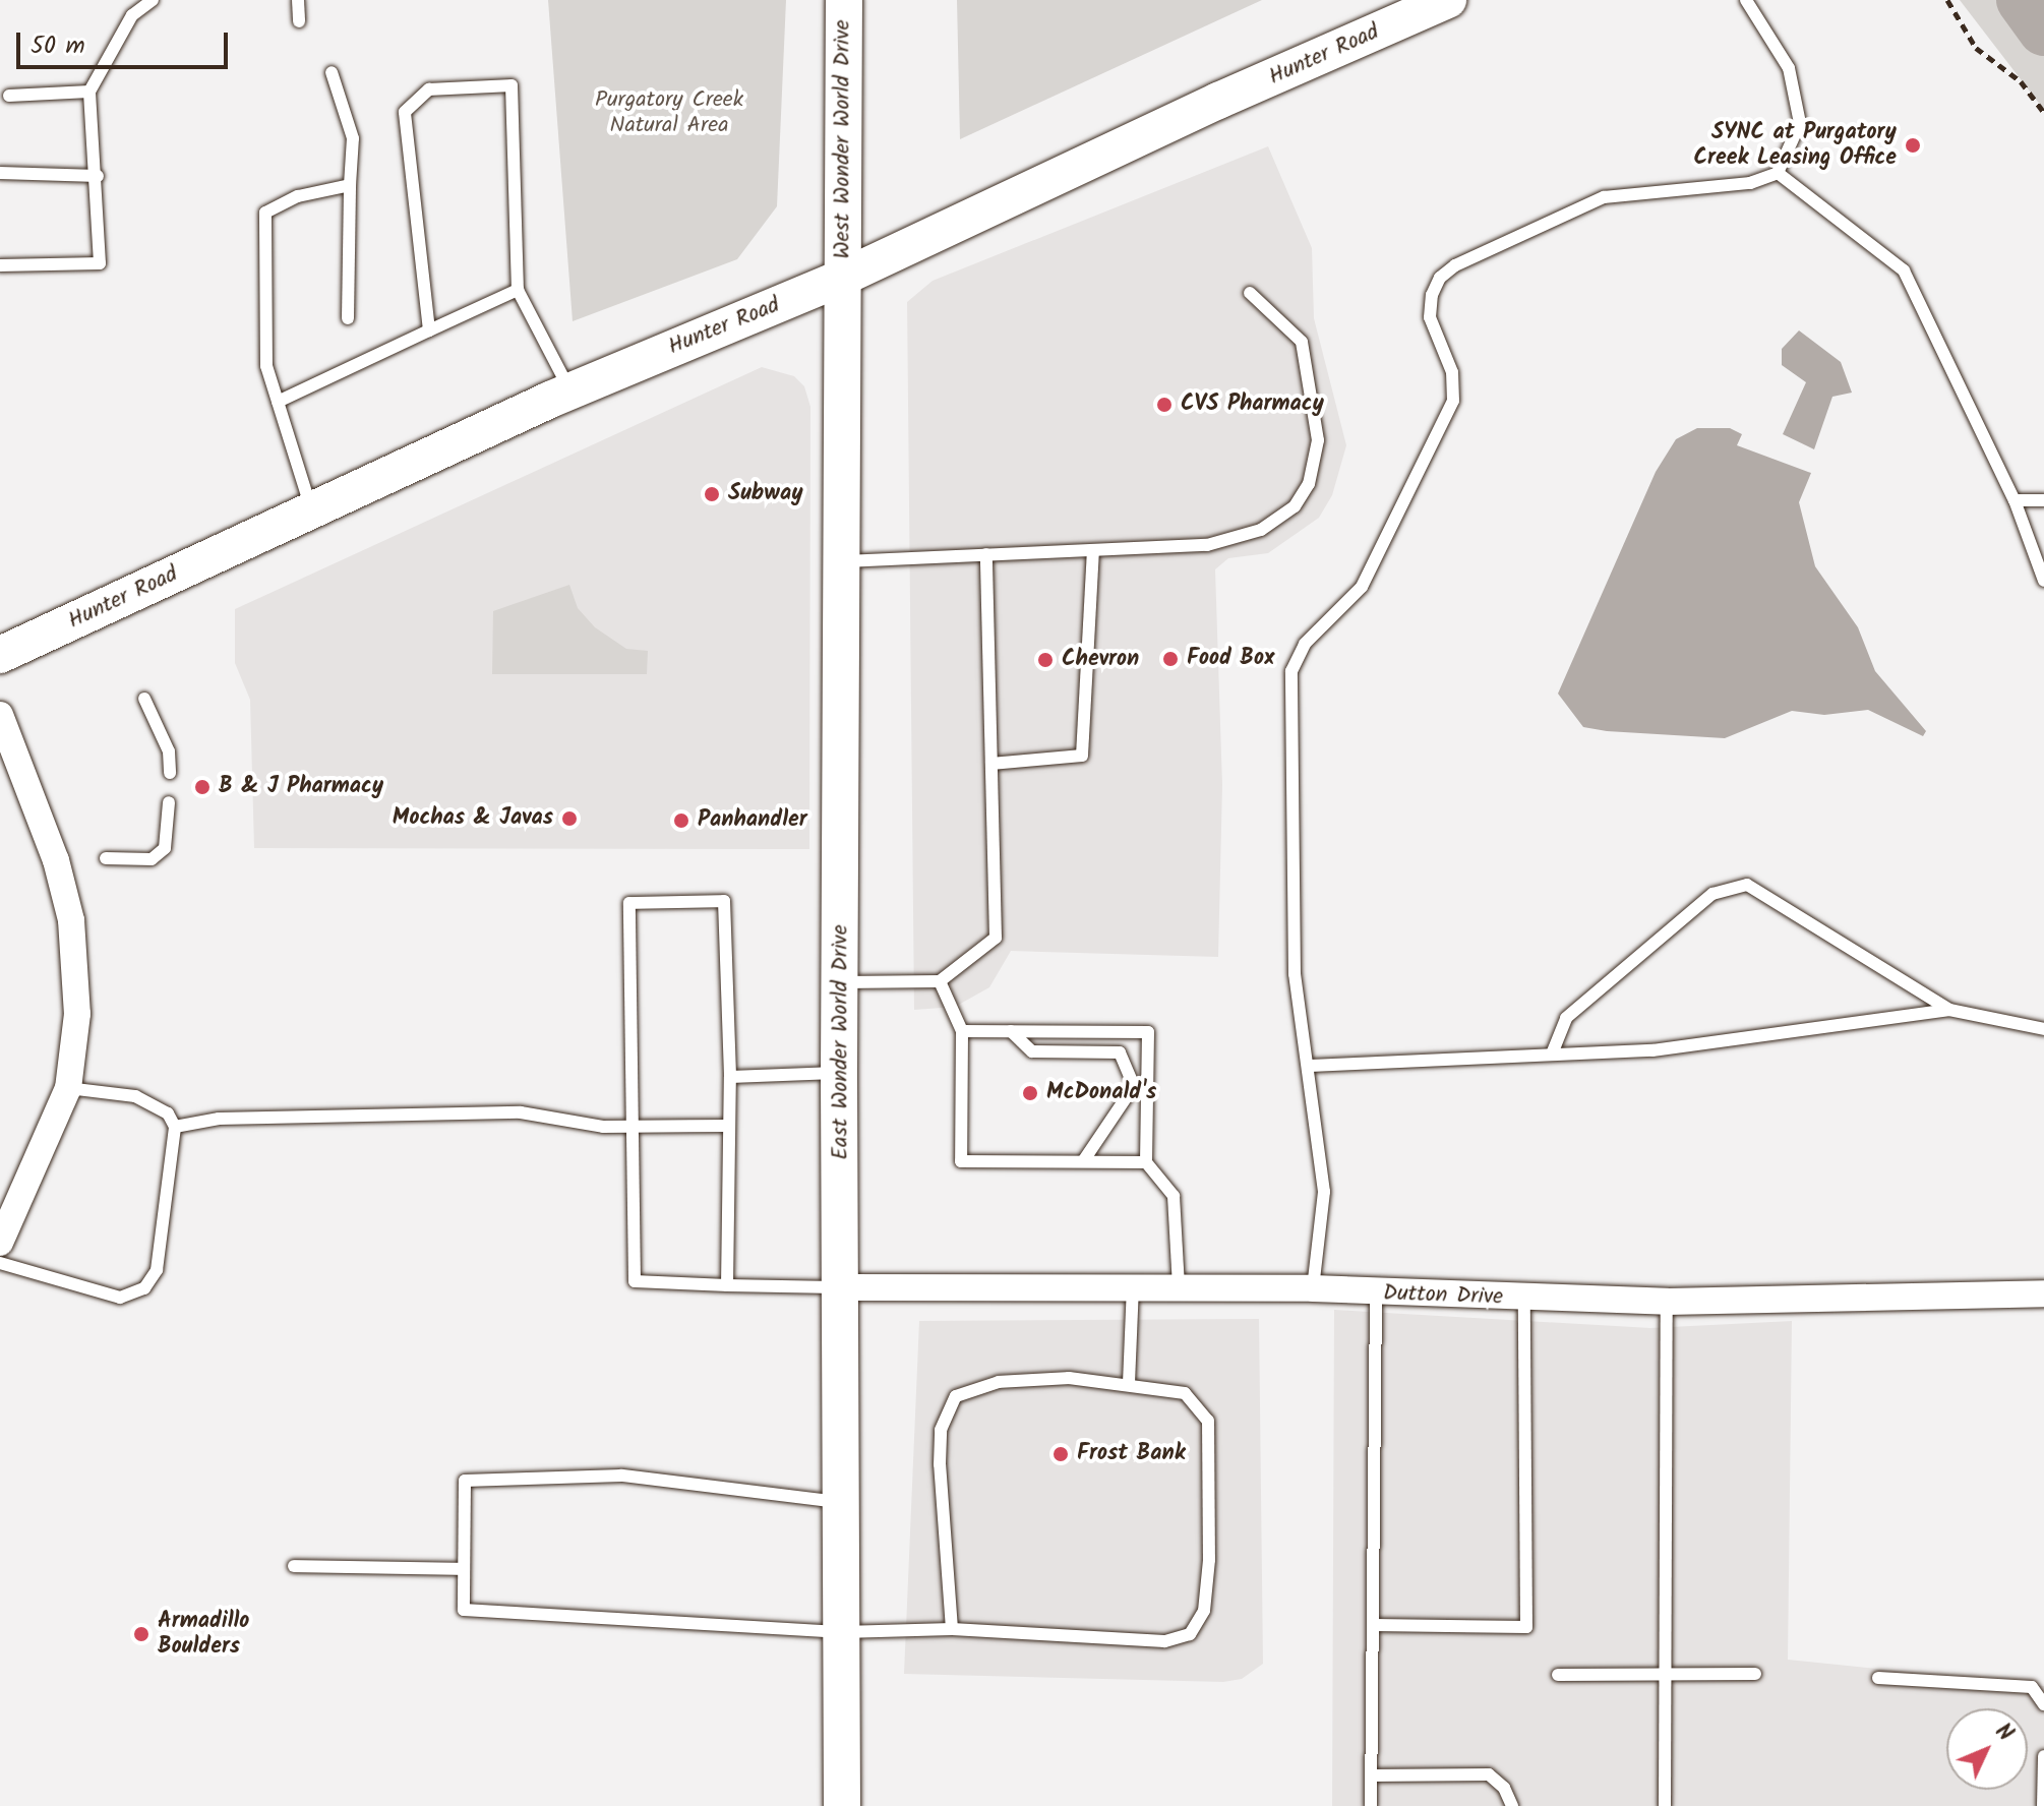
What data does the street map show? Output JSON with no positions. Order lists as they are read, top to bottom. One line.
{"streets":{"main road":["Hunter Road","West Wonder World Drive","East Wonder World Drive"],"street":["Dutton Drive"]},"crossings":[["Hunter Road","West Wonder World Drive"],["Hunter Road","East Wonder World Drive"],["West Wonder World Drive","East Wonder World Drive"],["East Wonder World Drive","Dutton Drive"]],"parks":["Purgatory Creek Natural Area"],"places":["SYNC at Purgatory Creek Leasing Office","CVS Pharmacy","Subway","Food Box","Chevron","B & J Pharmacy","Mochas & Javas","Panhandler","McDonald's","Frost Bank","Armadillo Boulders"],"scale_bar":"50 m","north":"top right"}
